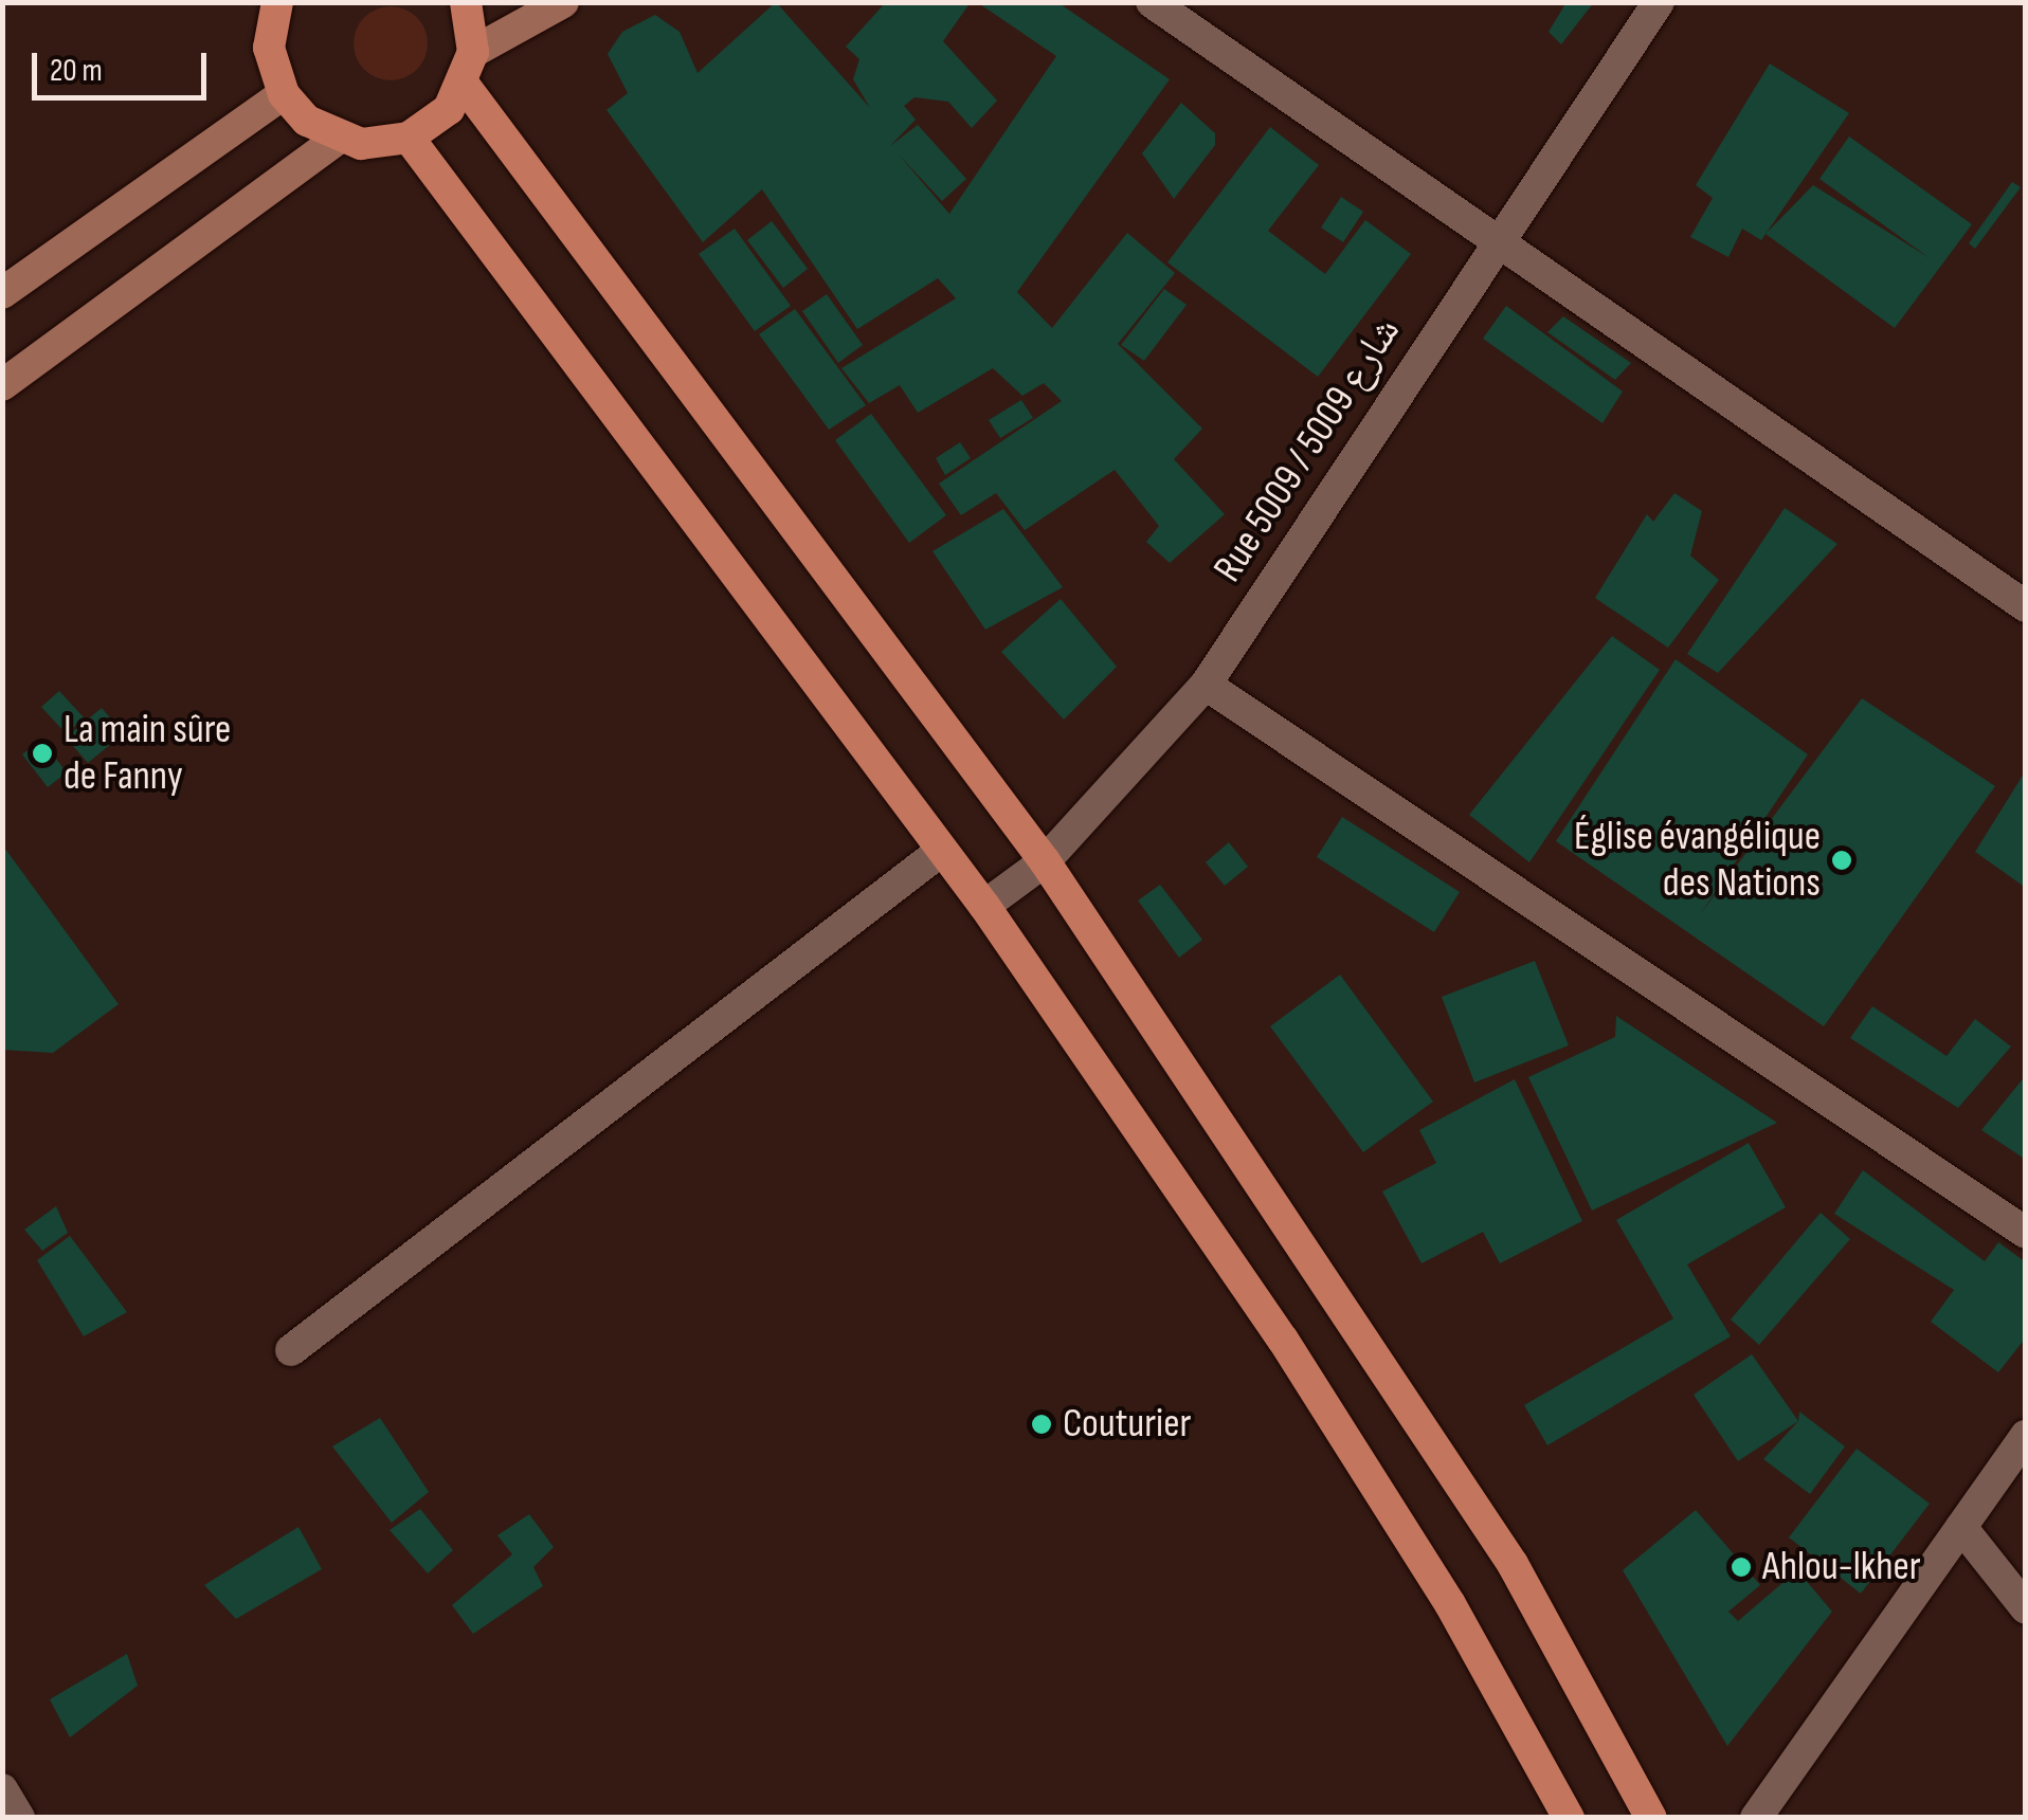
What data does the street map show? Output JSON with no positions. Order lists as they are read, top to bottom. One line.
{"streets":{"street":["Rue 5009 / شارع 5009"]},"places":["La main sûre de Fanny","Église évangélique des Nations","Couturier","Ahlou-lkher"],"scale_bar":"20 m"}
